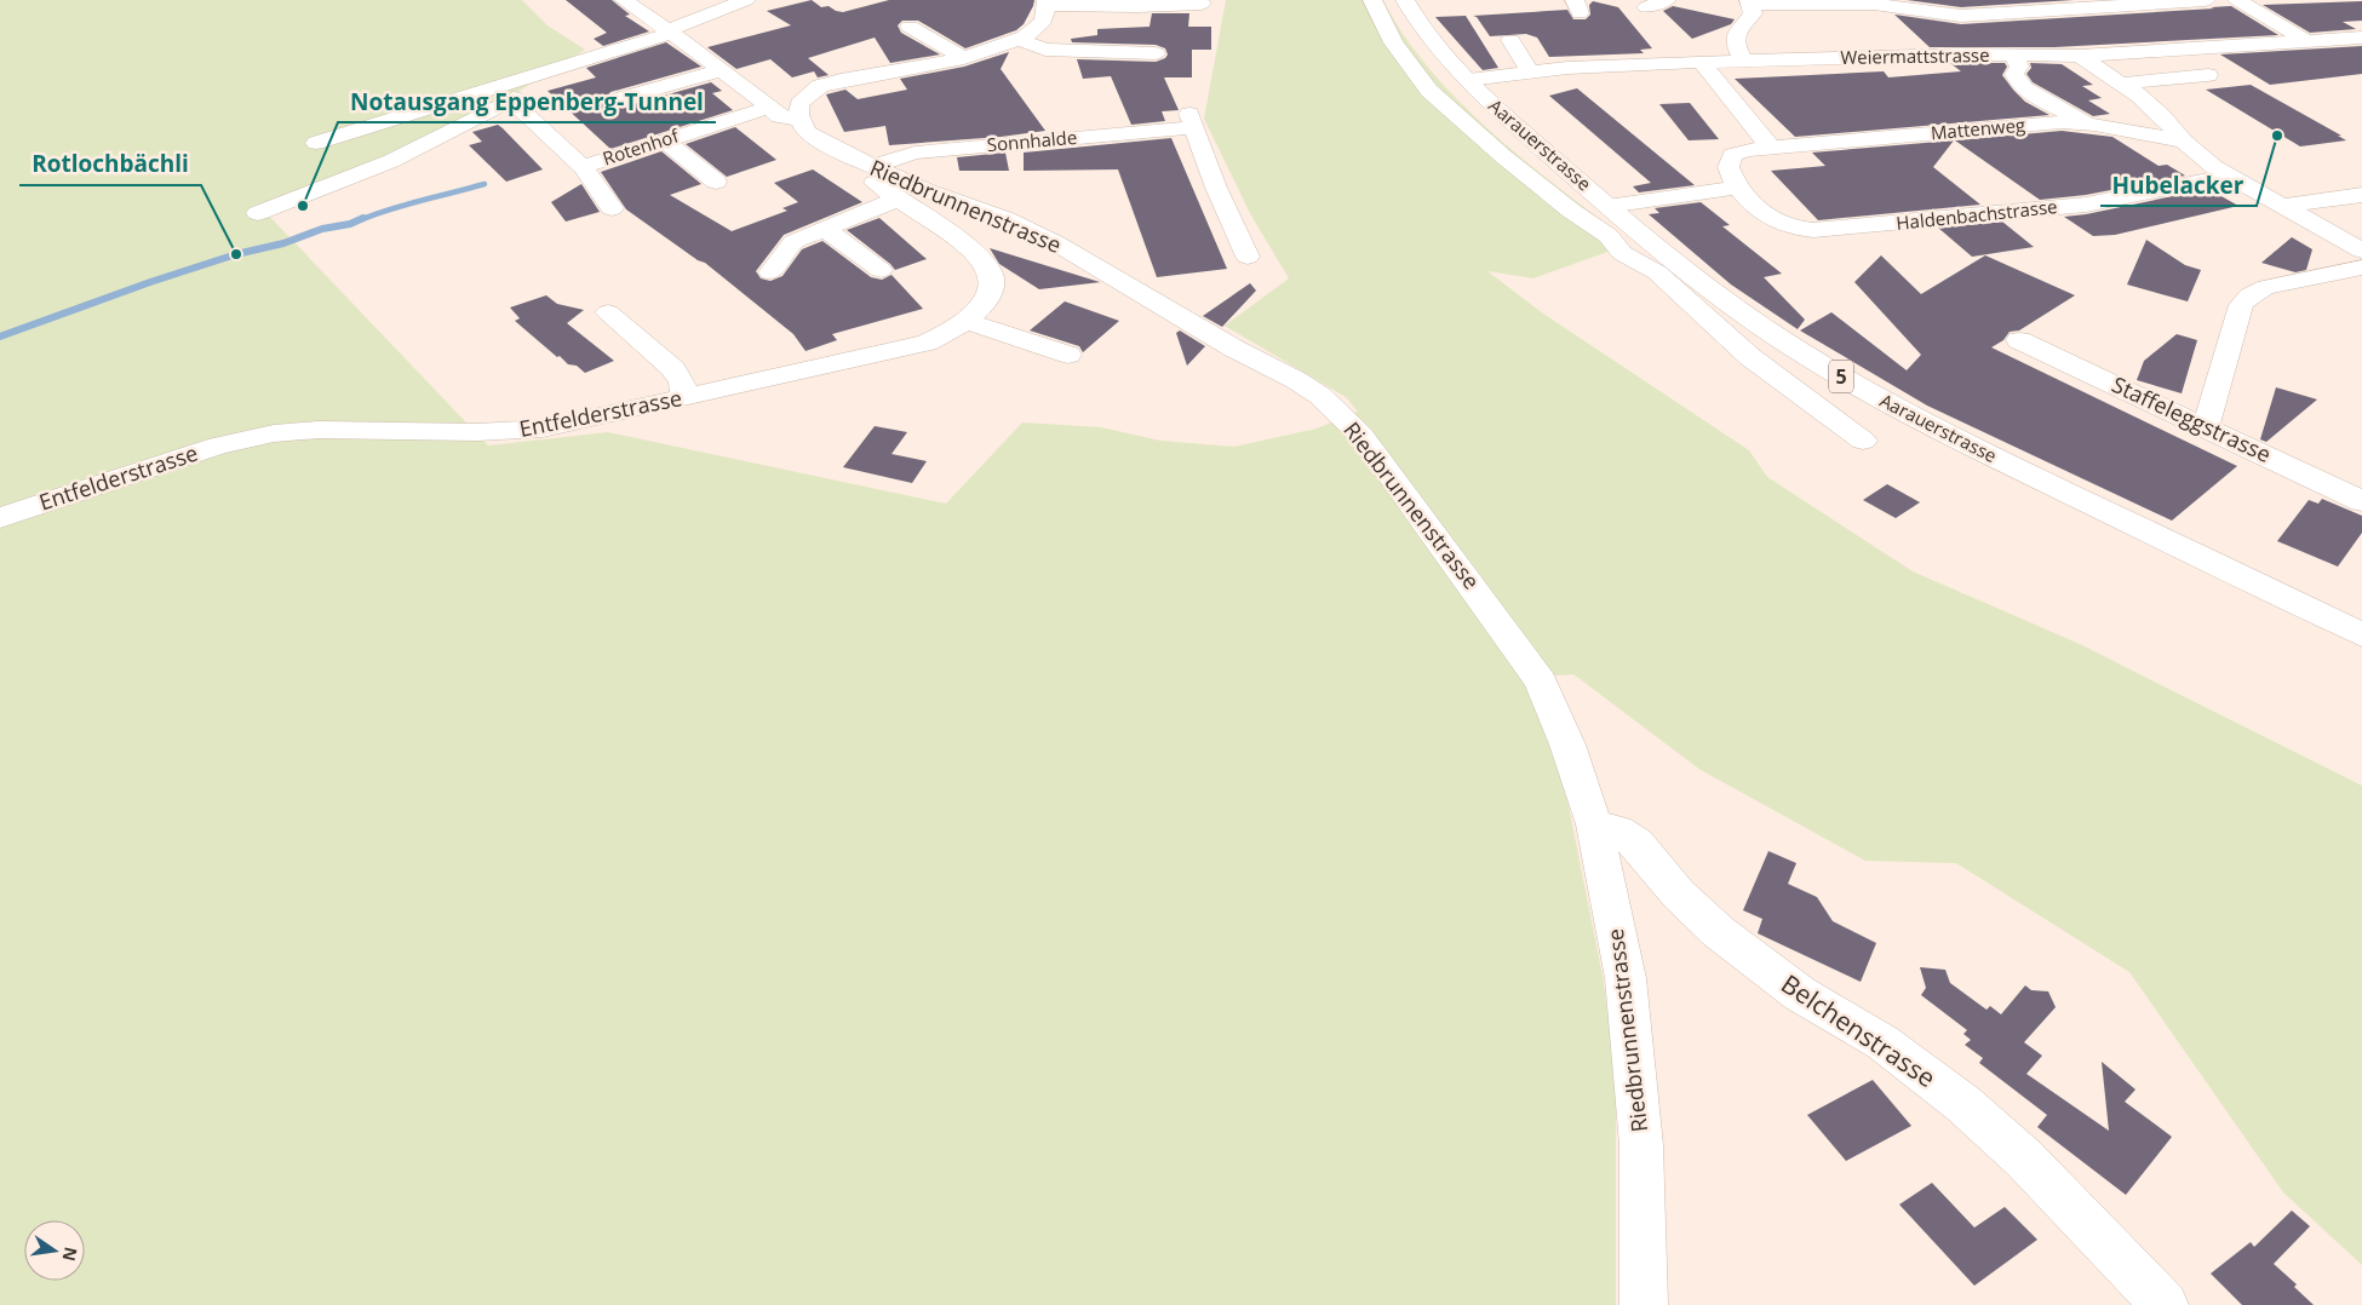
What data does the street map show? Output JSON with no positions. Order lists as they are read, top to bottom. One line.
{"streets":{"street":["Weiermattstrasse","Mattenweg","Sonnhalde","Aarauerstrasse","Rotenhof","Riedbrunnenstrasse","Haldenbachstrasse","5","Entfelderstrasse","Staffeleggstrasse","Belchenstrasse"]},"crossings":[["Weiermattstrasse","Aarauerstrasse"],["Mattenweg","Haldenbachstrasse"],["Sonnhalde","Riedbrunnenstrasse"],["Sonnhalde","Entfelderstrasse"],["Riedbrunnenstrasse","Entfelderstrasse"],["Riedbrunnenstrasse","Belchenstrasse"]],"places":["Hubelacker","Notausgang Eppenberg-Tunnel","Rotlochbächli"],"north":"right"}
